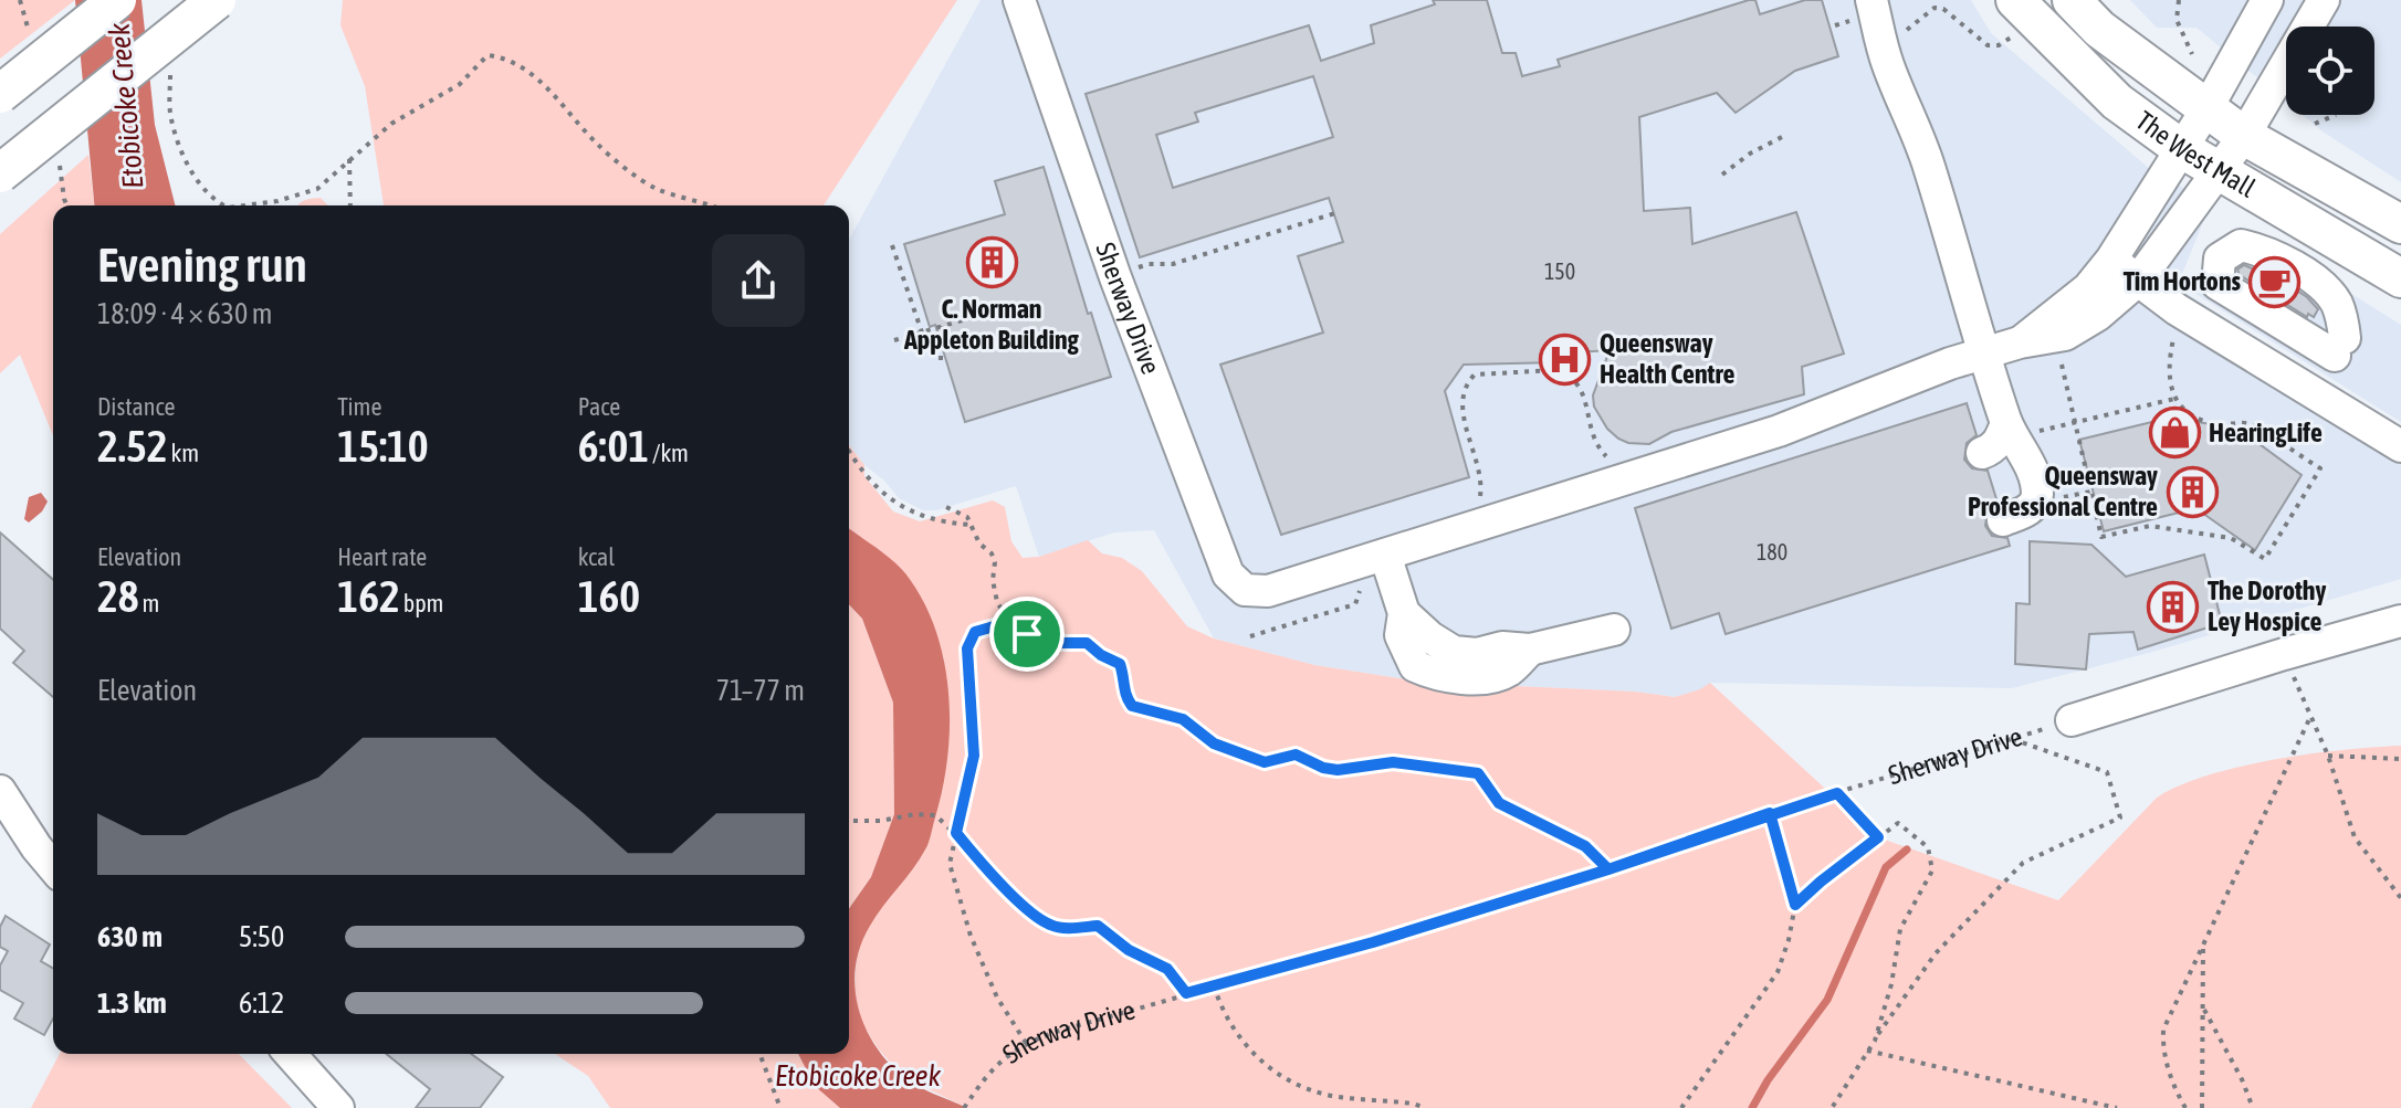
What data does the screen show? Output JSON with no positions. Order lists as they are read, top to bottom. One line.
{"streets":{"main road":["The West Mall"],"street":["Sherway Drive"]},"crossings":[["The West Mall","Sherway Drive"]],"water":["Etobicoke Creek"],"places":{"building":["C. Norman Appleton Building","Queensway Professional Centre","The Dorothy Ley Hospice"],"cafe":["Tim Hortons"],"hospital":["Queensway Health Centre"],"shop":["HearingLife"]},"house_numbers":["150","180"],"page":{"heading":["Evening run","18:09 · 4 × 630 m"],"stats":[["Distance","2.52 km"],["Time","15:10"],["Pace","6:01 /km"],["Elevation","28 m"],["Heart rate","162 bpm"],["kcal","160"]],"chart":["Elevation","71–77 m"],"list":[{"name":"630 m","note":"5:50"},{"name":"1.3 km","note":"6:12"}]}}
